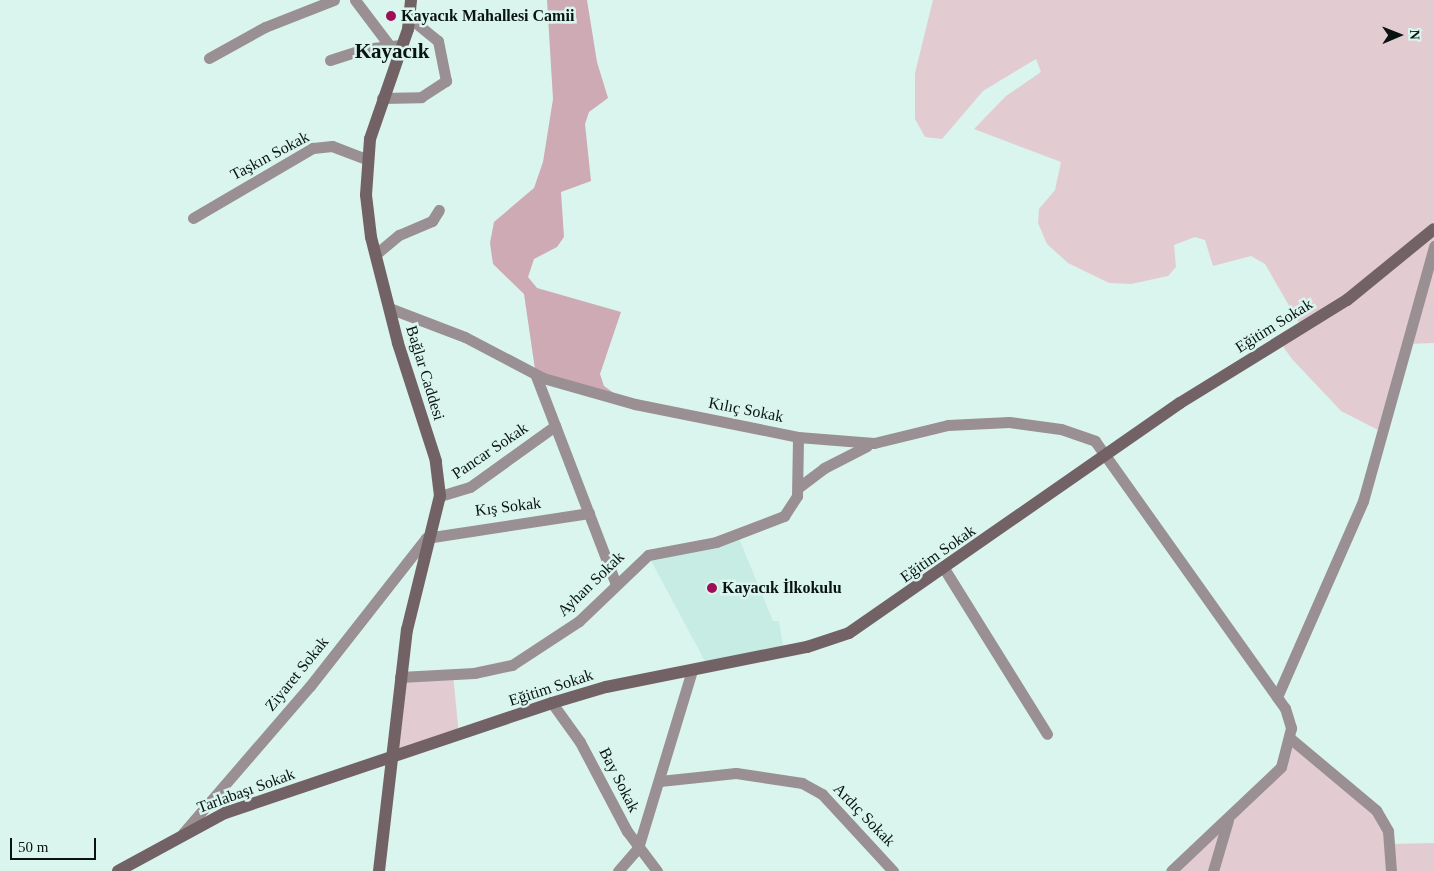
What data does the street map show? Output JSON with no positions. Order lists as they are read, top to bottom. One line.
{"streets":{"street":["Taşkın Sokak","Eğitim Sokak","Bağlar Caddesi","Kılıç Sokak","Pancar Sokak","Kış Sokak","Ayhan Sokak","Ziyaret Sokak","Bay Sokak","Tarlabaşı Sokak","Ardıç Sokak"]},"crossings":[["Taşkın Sokak","Bağlar Caddesi"],["Eğitim Sokak","Bağlar Caddesi"],["Eğitim Sokak","Kılıç Sokak"],["Eğitim Sokak","Bay Sokak"],["Eğitim Sokak","Tarlabaşı Sokak"],["Bağlar Caddesi","Kılıç Sokak"],["Bağlar Caddesi","Pancar Sokak"],["Bağlar Caddesi","Kış Sokak"],["Bağlar Caddesi","Ayhan Sokak"],["Bağlar Caddesi","Ziyaret Sokak"],["Bağlar Caddesi","Tarlabaşı Sokak"],["Kılıç Sokak","Ayhan Sokak"],["Kış Sokak","Ziyaret Sokak"],["Ziyaret Sokak","Tarlabaşı Sokak"]],"districts":["Kayacık"],"places":["Kayacık Mahallesi Camii","Kayacık İlkokulu"],"scale_bar":"50 m","north":"right"}
